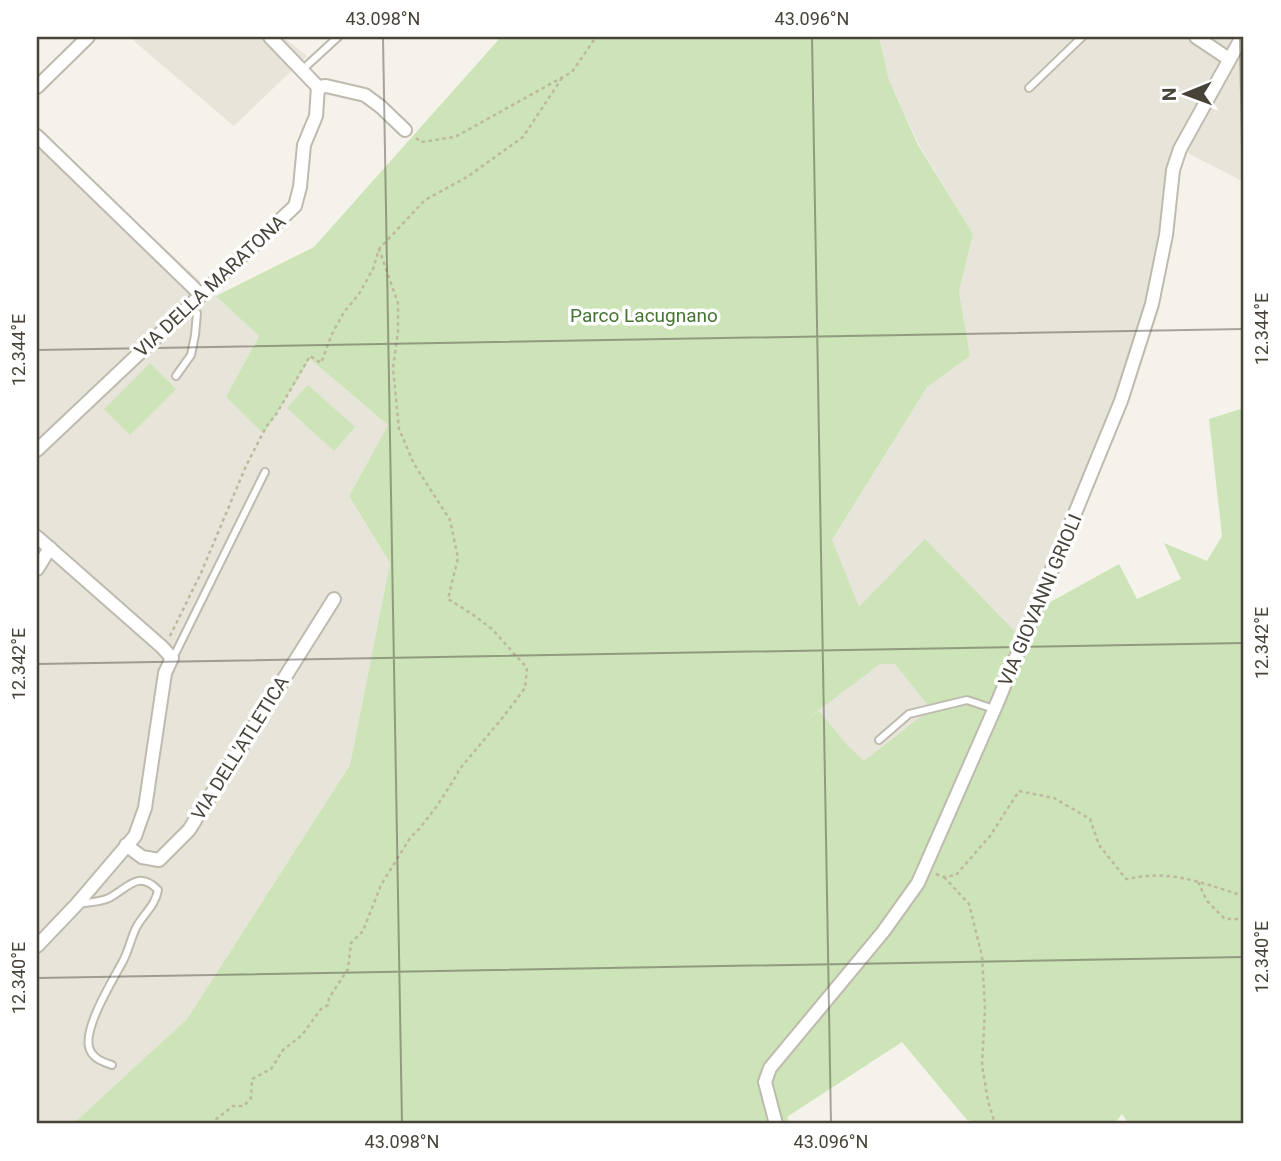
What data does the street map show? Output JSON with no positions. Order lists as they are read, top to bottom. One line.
{"streets":{"street":["VIA DELLA MARATONA","VIA GIOVANNI GRIOLI","VIA DELL'ATLETICA"]},"parks":["Parco Lacugnano"],"north":"left","coordinates":["43.098°N","43.096°N","12.344°E","12.342°E","12.340°E"]}
